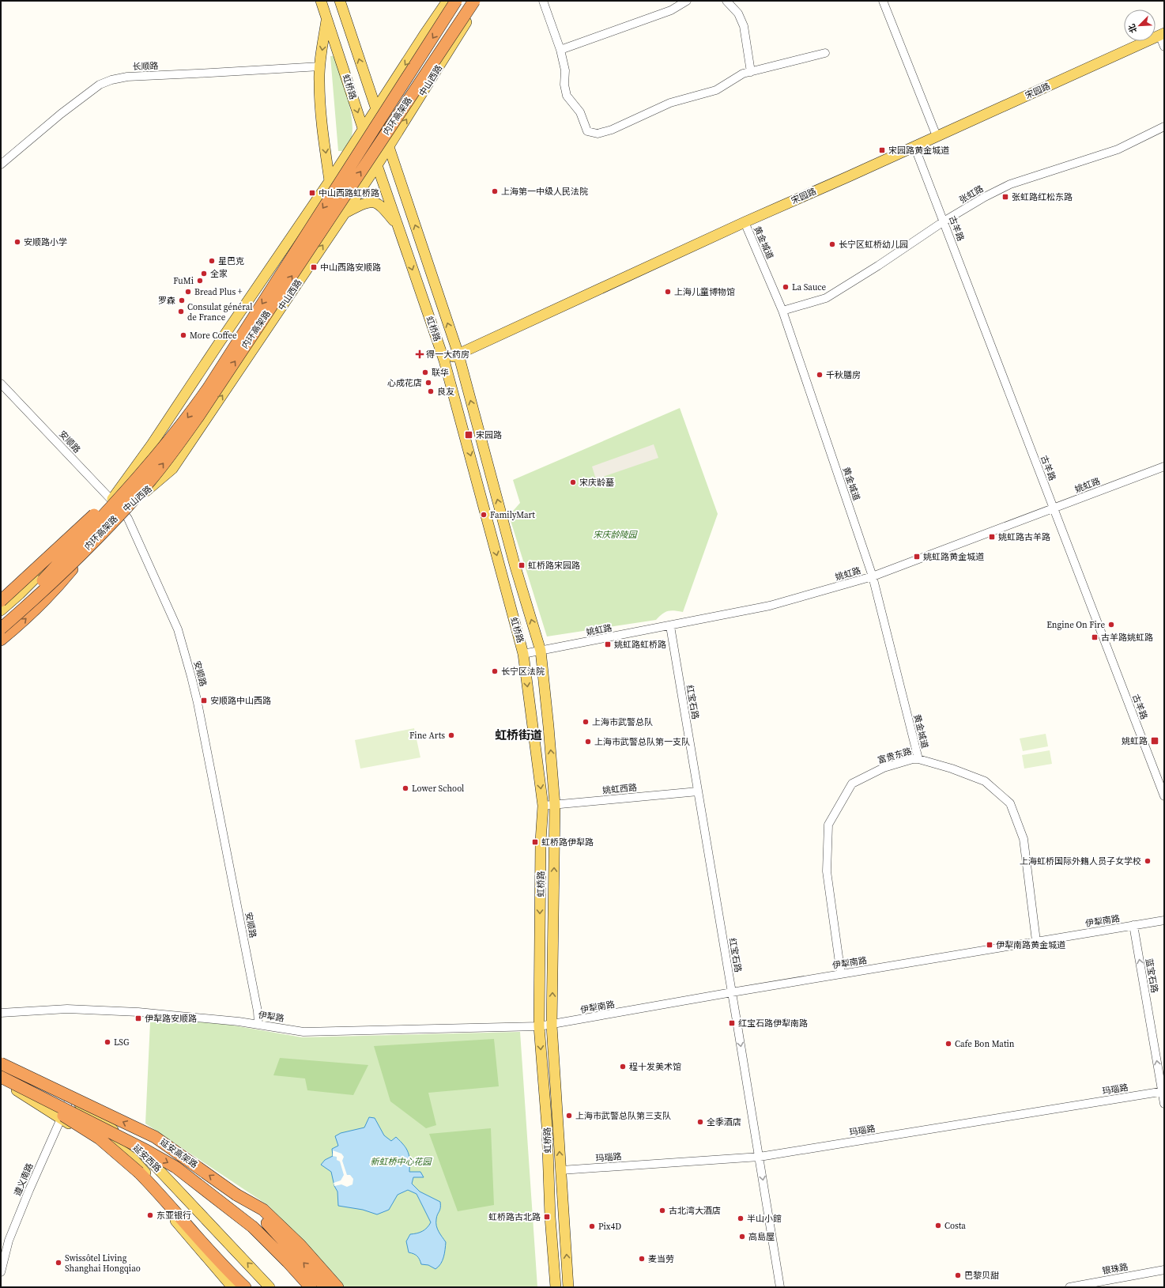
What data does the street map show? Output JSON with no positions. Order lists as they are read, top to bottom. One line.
{"streets":{"highway":["内环高架路","延安高架路"],"main road":["中山西路","虹桥路","宋园路","延安西路"],"street":["长顺路","张虹路","古羊路","黄金城道","安顺路","姚虹路","红宝石路","富贵东路","姚虹西路","伊犁南路","蓝宝石路","伊犁路","玛瑙路","遵义南路","银珠路"]},"crossings":[["中山西路","虹桥路"],["中山西路","内环高架路"],["中山西路","安顺路"],["虹桥路","宋园路"],["虹桥路","姚虹路"],["虹桥路","姚虹西路"],["虹桥路","伊犁南路"],["虹桥路","伊犁路"],["虹桥路","玛瑙路"],["宋园路","古羊路"],["宋园路","黄金城道"],["张虹路","古羊路"],["张虹路","黄金城道"],["古羊路","姚虹路"],["黄金城道","姚虹路"],["黄金城道","富贵东路"],["安顺路","伊犁路"],["姚虹路","红宝石路"],["红宝石路","姚虹西路"],["红宝石路","伊犁南路"],["红宝石路","玛瑙路"],["富贵东路","伊犁南路"],["伊犁南路","蓝宝石路"],["伊犁南路","伊犁路"],["蓝宝石路","玛瑙路"],["延安高架路","延安西路"],["延安西路","遵义南路"]],"one_way":["红宝石路","蓝宝石路"],"districts":["虹桥街道"],"parks":["宋庆龄陵园","新虹桥中心花园"],"places":{"transit":["宋园路黄金城道","中山西路虹桥路","张虹路红松东路","中山西路安顺路","宋园路","姚虹路古羊路","姚虹路黄金城道","虹桥路宋园路","古羊路姚虹路","姚虹路虹桥路","安顺路中山西路","姚虹路","虹桥路伊犁路","伊犁南路黄金城道","伊犁路安顺路","红宝石路伊犁南路","虹桥路古北路"],"other":["上海第一中级人民法院","安顺路小学","长宁区虹桥幼儿园","星巴克","全家","FuMi","La Sauce","Bread Plus +","上海儿童博物馆","罗森","Consulat général de France","More Coffee","联华","千秋膳房","心成花店","良友","宋庆龄墓","FamilyMart","Engine On Fire","长宁区法院","上海市武警总队","Fine Arts","上海市武警总队第一支队","Lower School","上海虹桥国际外籍人员子女学校","LSG","Cafe Bon Matin","程十发美术馆","上海市武警总队第三支队","全季酒店","古北湾大酒店","东亚银行","半山小館","Costa","Pix4D","高島屋","麦当劳","Swissôtel Living Shanghai Hongqiao","巴黎贝甜"],"health":["得一大药房"]},"north":"bottom left"}
